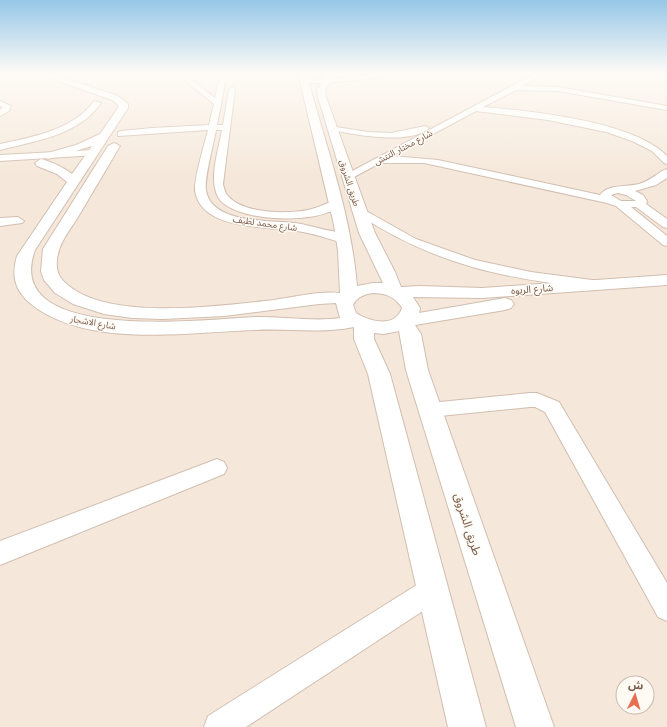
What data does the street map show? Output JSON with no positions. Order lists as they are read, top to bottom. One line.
{"streets":{"street":["شارع مختار التتش","طريق الشروق","شارع محمد لطيف","شارع الربوه","شارع الاشجار"]},"crossings":[["شارع مختار التتش","طريق الشروق"],["طريق الشروق","شارع محمد لطيف"],["طريق الشروق","شارع الربوه"],["طريق الشروق","شارع الاشجار"],["شارع الربوه","شارع الاشجار"]],"north":"top"}
